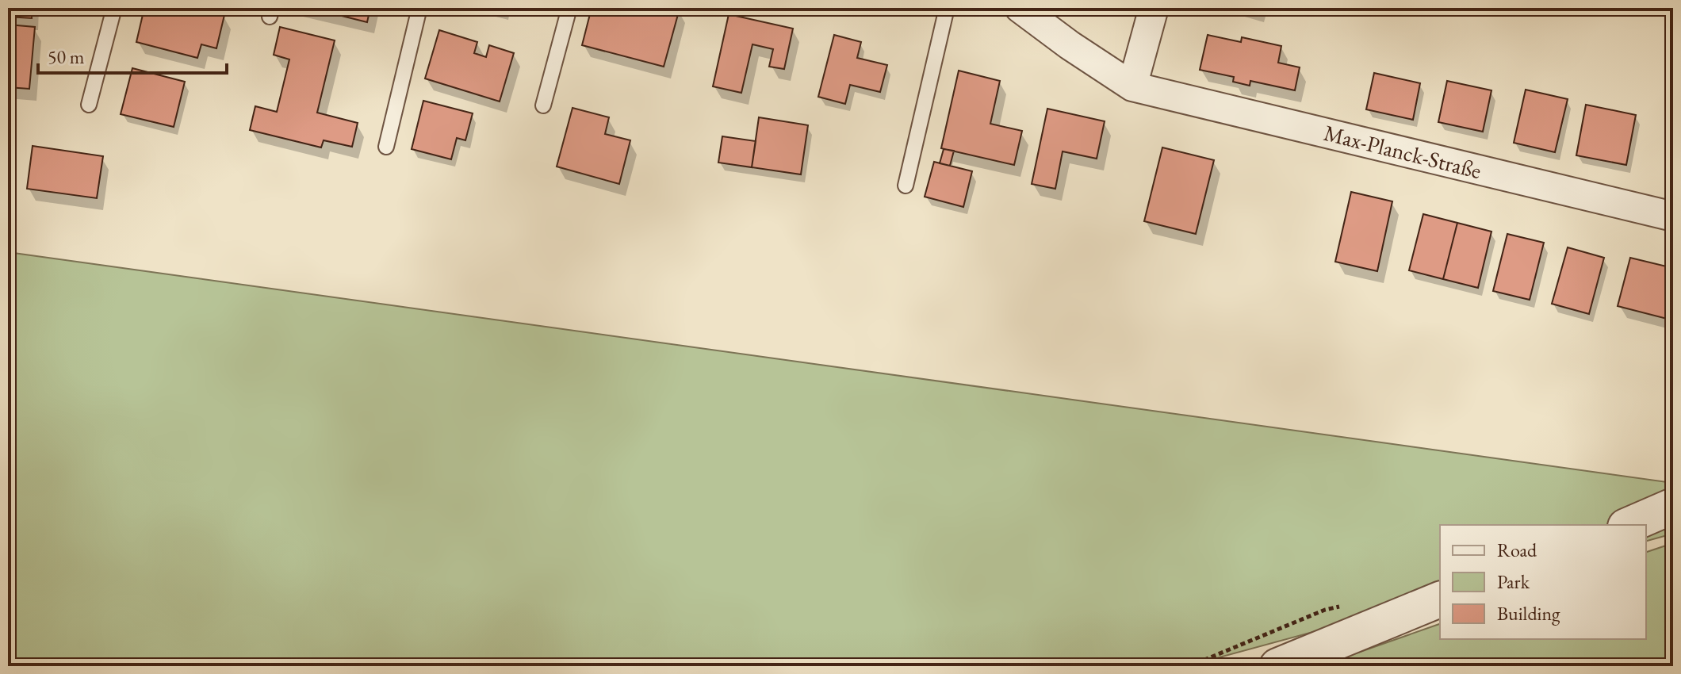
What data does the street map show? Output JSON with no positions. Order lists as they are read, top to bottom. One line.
{"streets":{"street":["Max-Planck-Straße"]},"legend":["Road","Park","Building"],"scale_bar":"50 m"}
